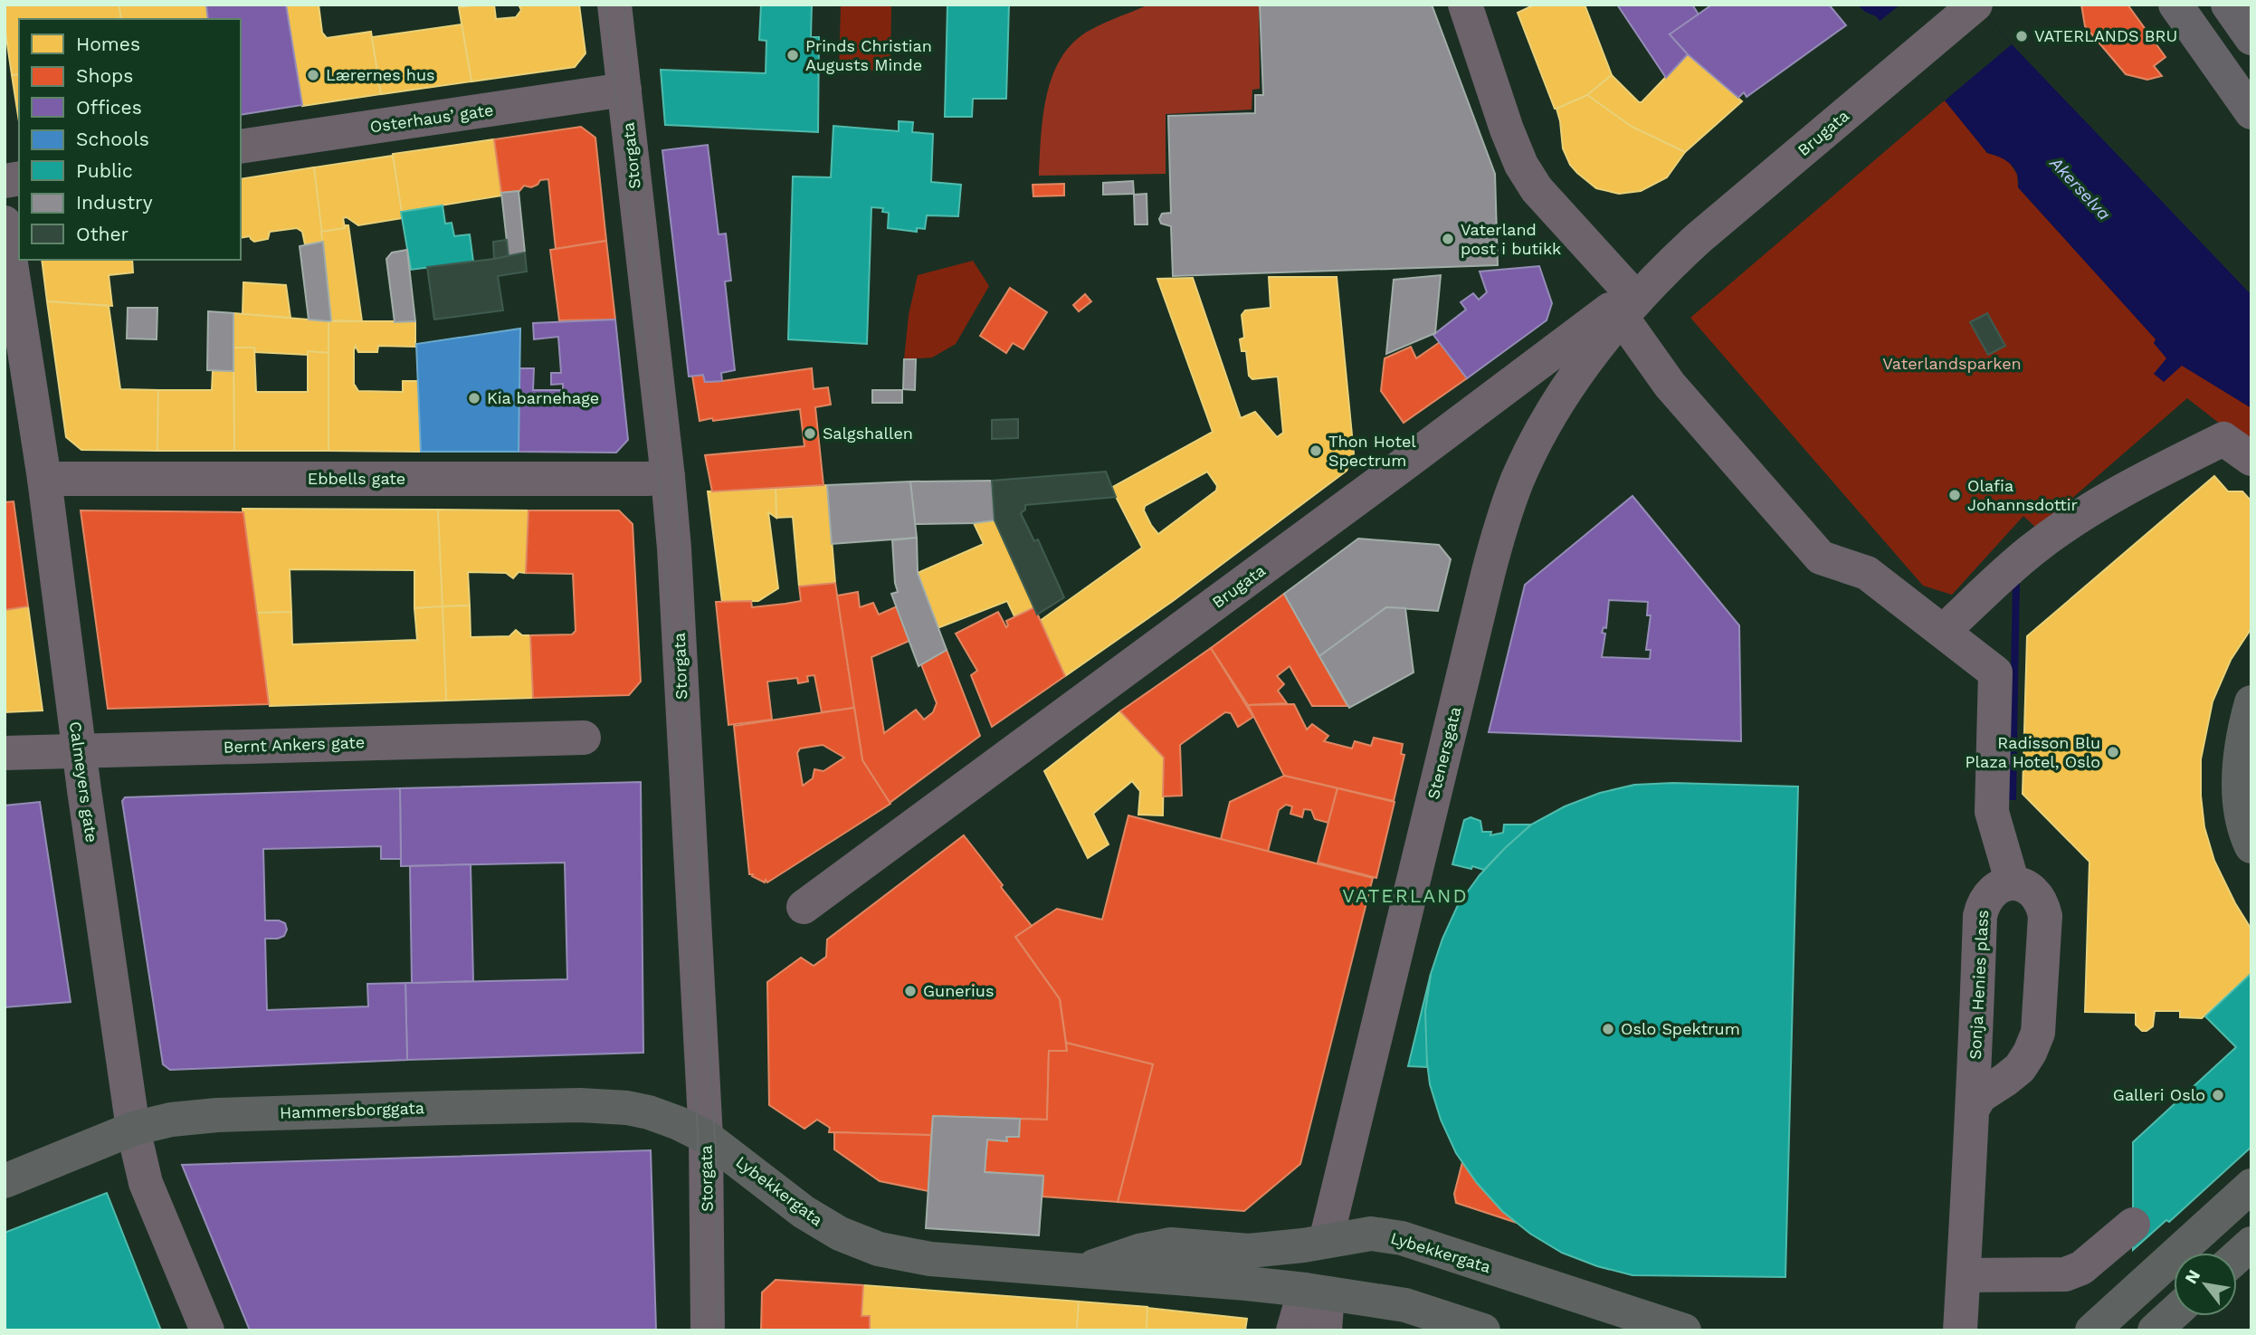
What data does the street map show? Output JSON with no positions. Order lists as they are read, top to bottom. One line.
{"streets":{"highway":["Hammersborggata","Lybekkergata"],"street":["Osterhaus’ gate","Brugata","Storgata","Ebbells gate","Bernt Ankers gate","Stenersgata","Calmeyers gate","Sonja Henies plass"]},"crossings":[["Osterhaus’ gate","Storgata"],["Brugata","Stenersgata"],["Storgata","Ebbells gate"],["Storgata","Hammersborggata"],["Storgata","Lybekkergata"],["Ebbells gate","Calmeyers gate"],["Bernt Ankers gate","Calmeyers gate"],["Stenersgata","Lybekkergata"],["Calmeyers gate","Hammersborggata"],["Hammersborggata","Lybekkergata"]],"districts":["VATERLAND"],"water":["Akerselva"],"parks":["Vaterlandsparken"],"places":["VATERLANDS BRU","Prinds Christian Augusts Minde","Lærernes hus","Vaterland post i butikk","Kia barnehage","Salgshallen","Thon Hotel Spectrum","Olafia Johannsdottir","Radisson Blu Plaza Hotel, Oslo","Gunerius","Oslo Spektrum","Galleri Oslo"],"legend":["Homes","Shops","Offices","Schools","Public","Industry","Other"],"north":"top left"}
